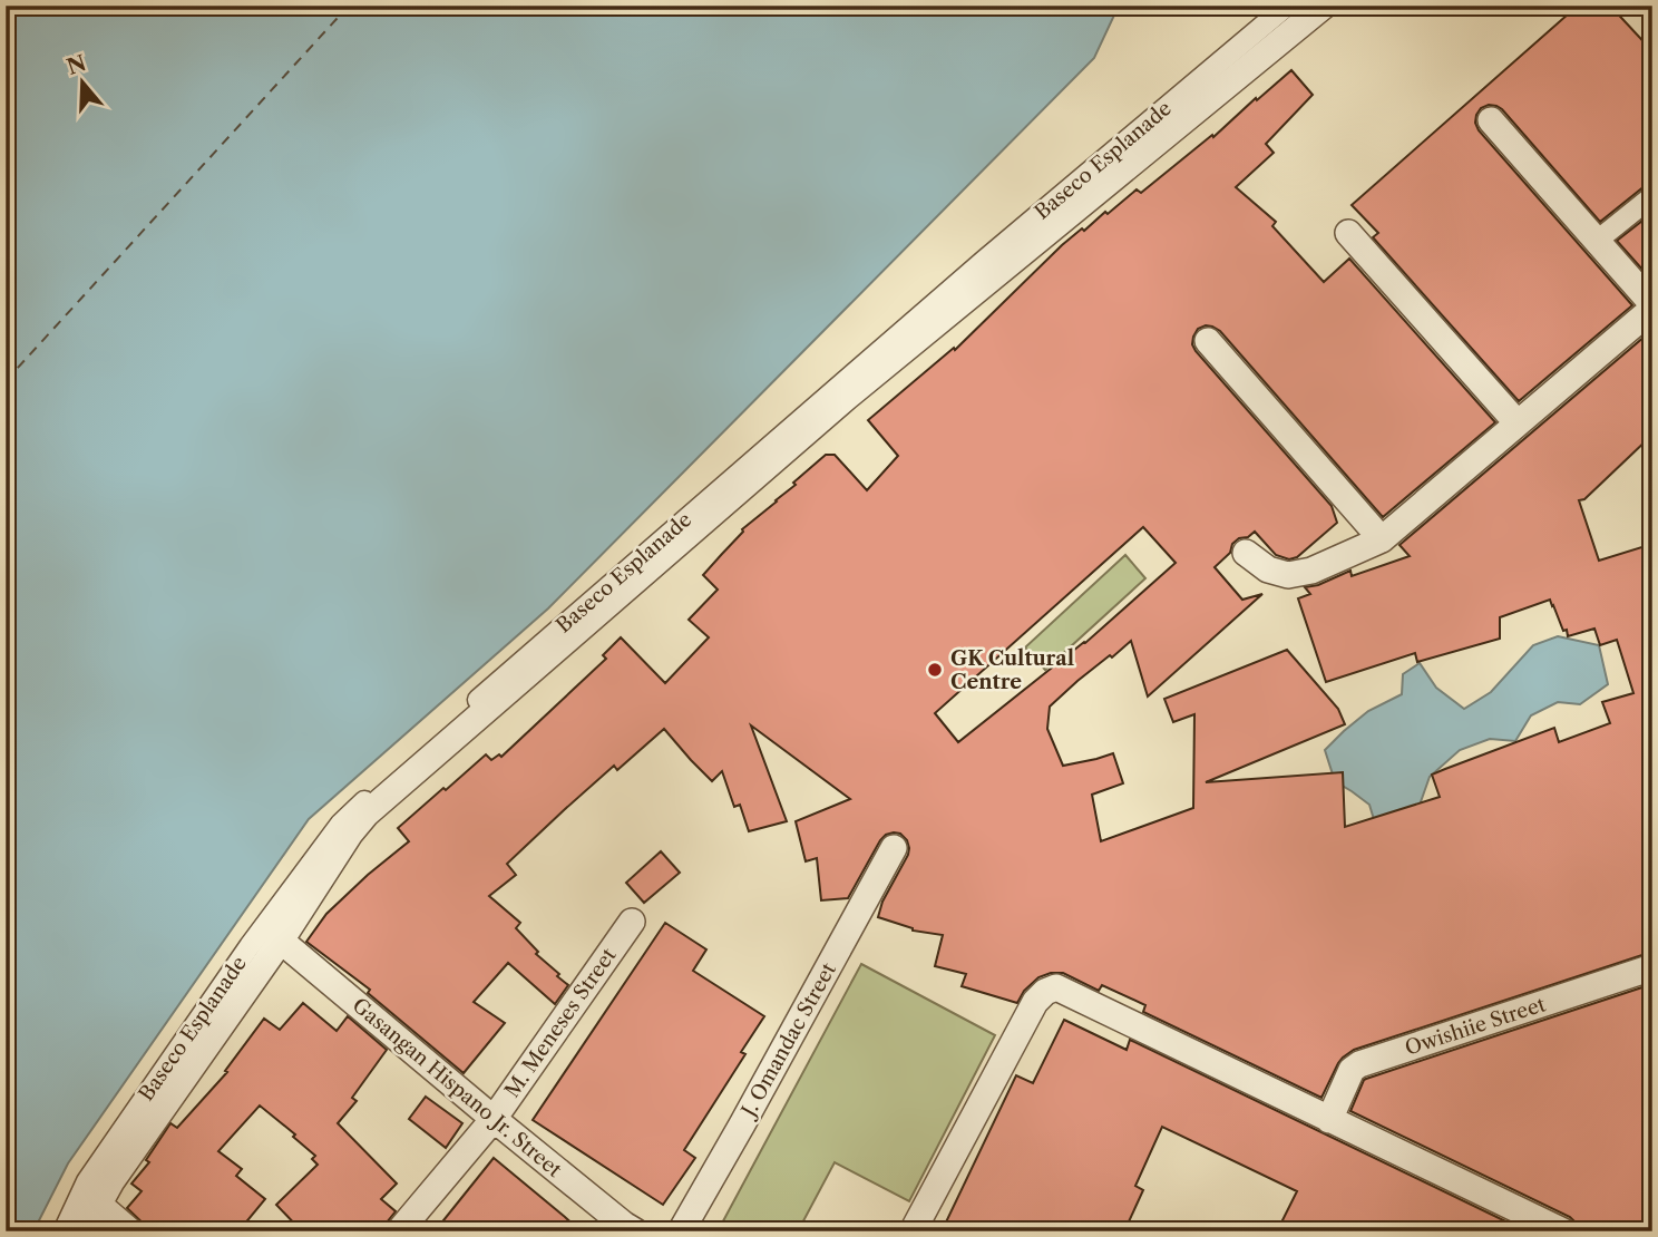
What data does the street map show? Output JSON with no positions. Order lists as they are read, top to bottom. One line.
{"streets":{"street":["Baseco Esplanade","M. Meneses Street","Owishiie Street","J. Omandac Street","Gasangan Hispano Jr. Street"]},"crossings":[["M. Meneses Street","Gasangan Hispano Jr. Street"]],"places":["GK Cultural Centre"],"north":"top"}
